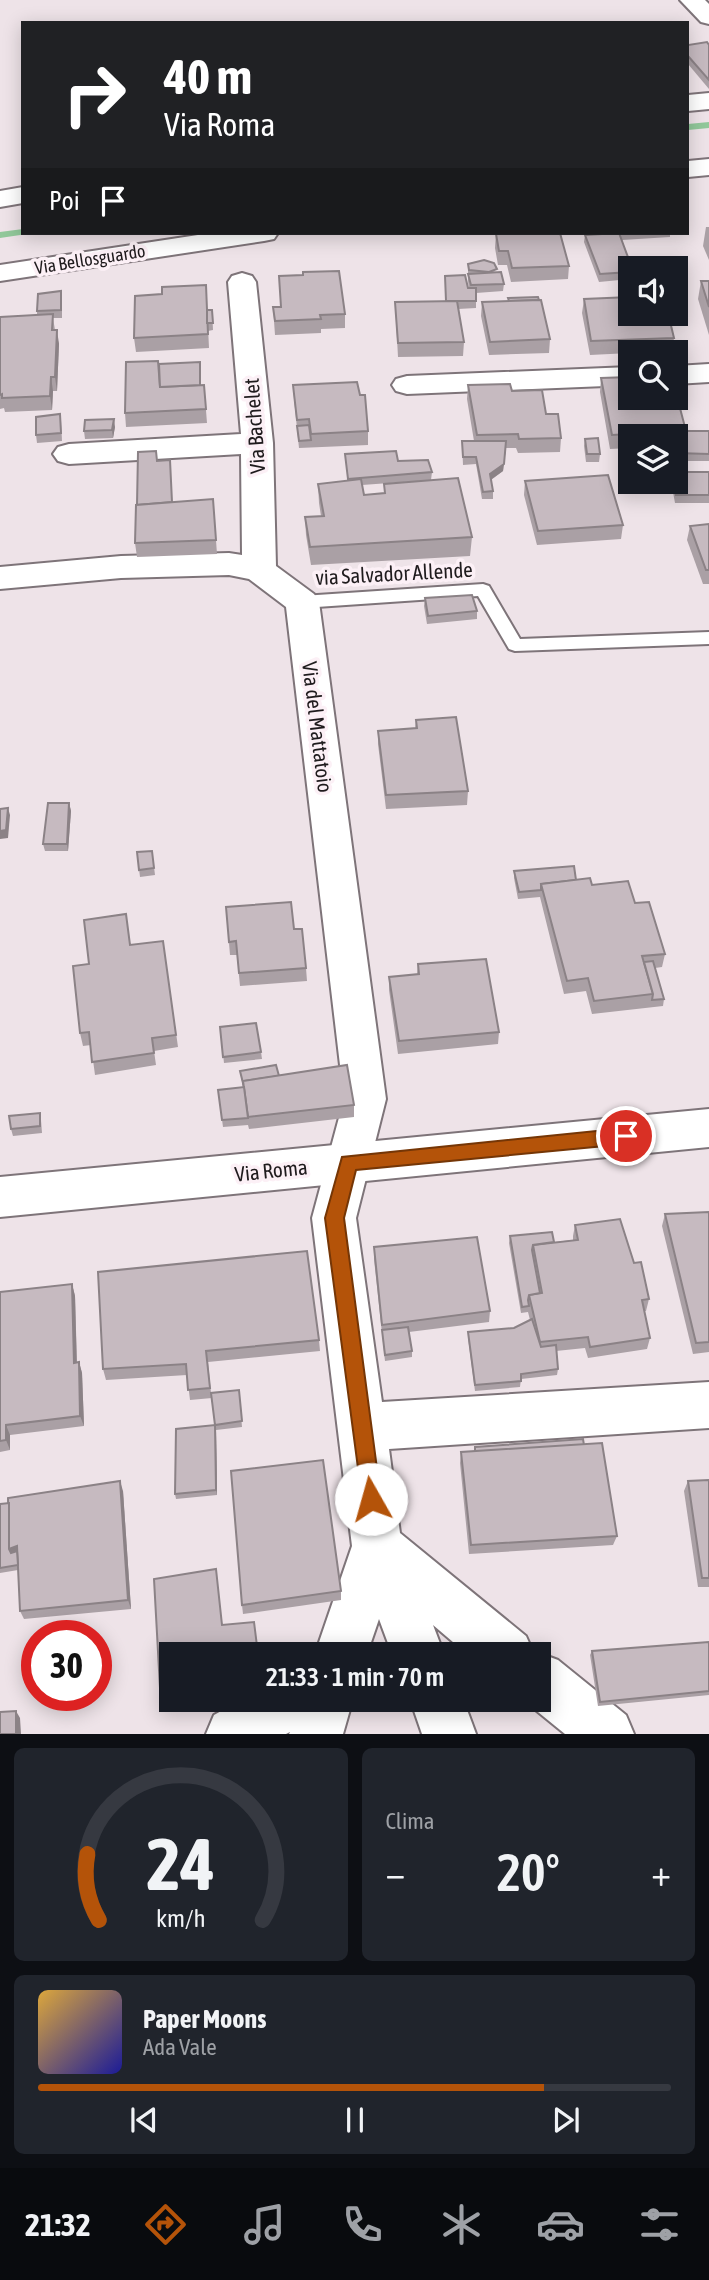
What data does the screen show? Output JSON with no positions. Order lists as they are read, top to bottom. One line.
{"streets":{"street":["Via Bellosguardo","Via Bachelet","Via del Mattatoio","Via Roma"],"lane":["via Salvador Allende"]},"crossings":[["via Salvador Allende","Via del Mattatoio"],["Via del Mattatoio","Via Roma"]],"page":{"turn":["40 m","Via Roma"],"then":"Poi","limit":"30","trip":"21:33 · 1 min · 70 m","tile":"Clima","heat":["−","20°","+"],"song":["Paper Moons","Ada Vale"],"tabs":"21:32","gauge":["24","km/h"]}}
